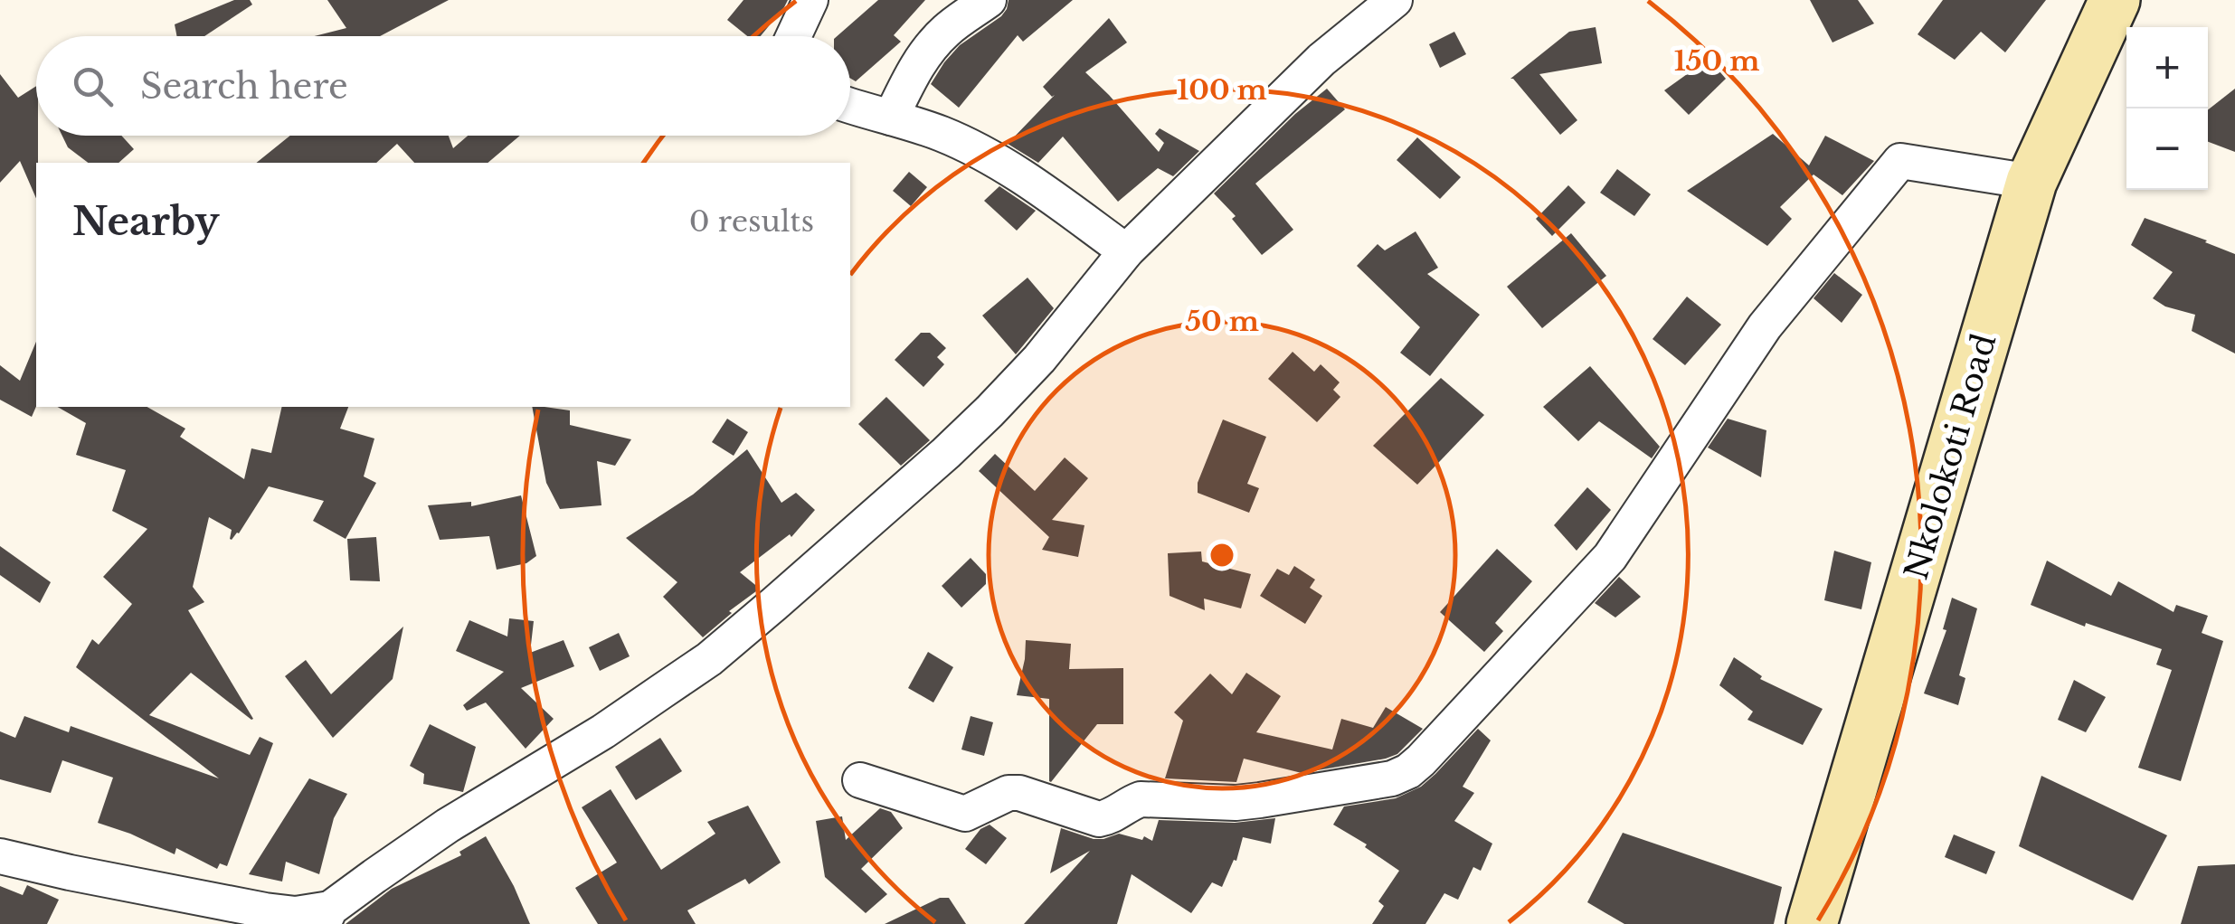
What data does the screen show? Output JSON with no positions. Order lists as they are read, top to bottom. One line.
{"streets":{"main road":["Nkolokoti Road"]},"page":{"map_buttons":["+","−"],"search":"Search here","heading":["Nearby","0 results"]},"rings":["150 m","100 m","50 m"]}
